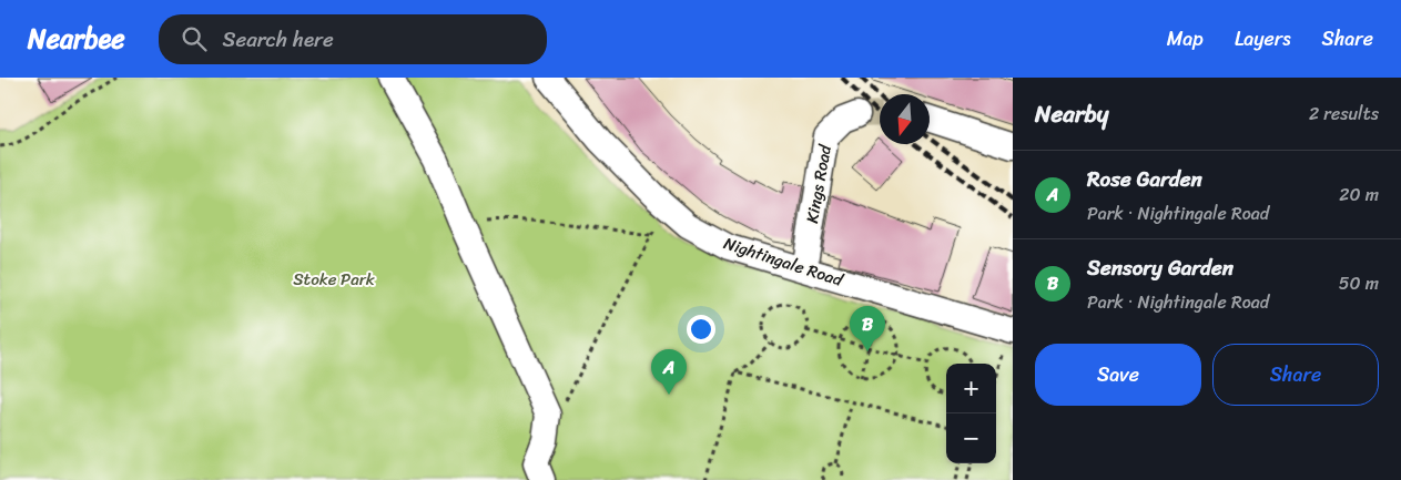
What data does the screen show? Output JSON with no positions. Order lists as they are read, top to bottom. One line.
{"streets":{"street":["Kings Road","Nightingale Road"]},"crossings":[["Kings Road","Nightingale Road"]],"parks":["Stoke Park"],"north":"bottom","page":{"header":"Nearbee","search":"Search here","nav":["Map","Layers","Share"],"heading":["Nearby","2 results"],"list":[{"mark":"A","name":"Rose Garden","note":"Park · Nightingale Road","value":"20 m"},{"mark":"B","name":"Sensory Garden","note":"Park · Nightingale Road","value":"50 m"}],"pins":["B","A"],"buttons":["Save","Share"],"map_buttons":["+","−"]}}
